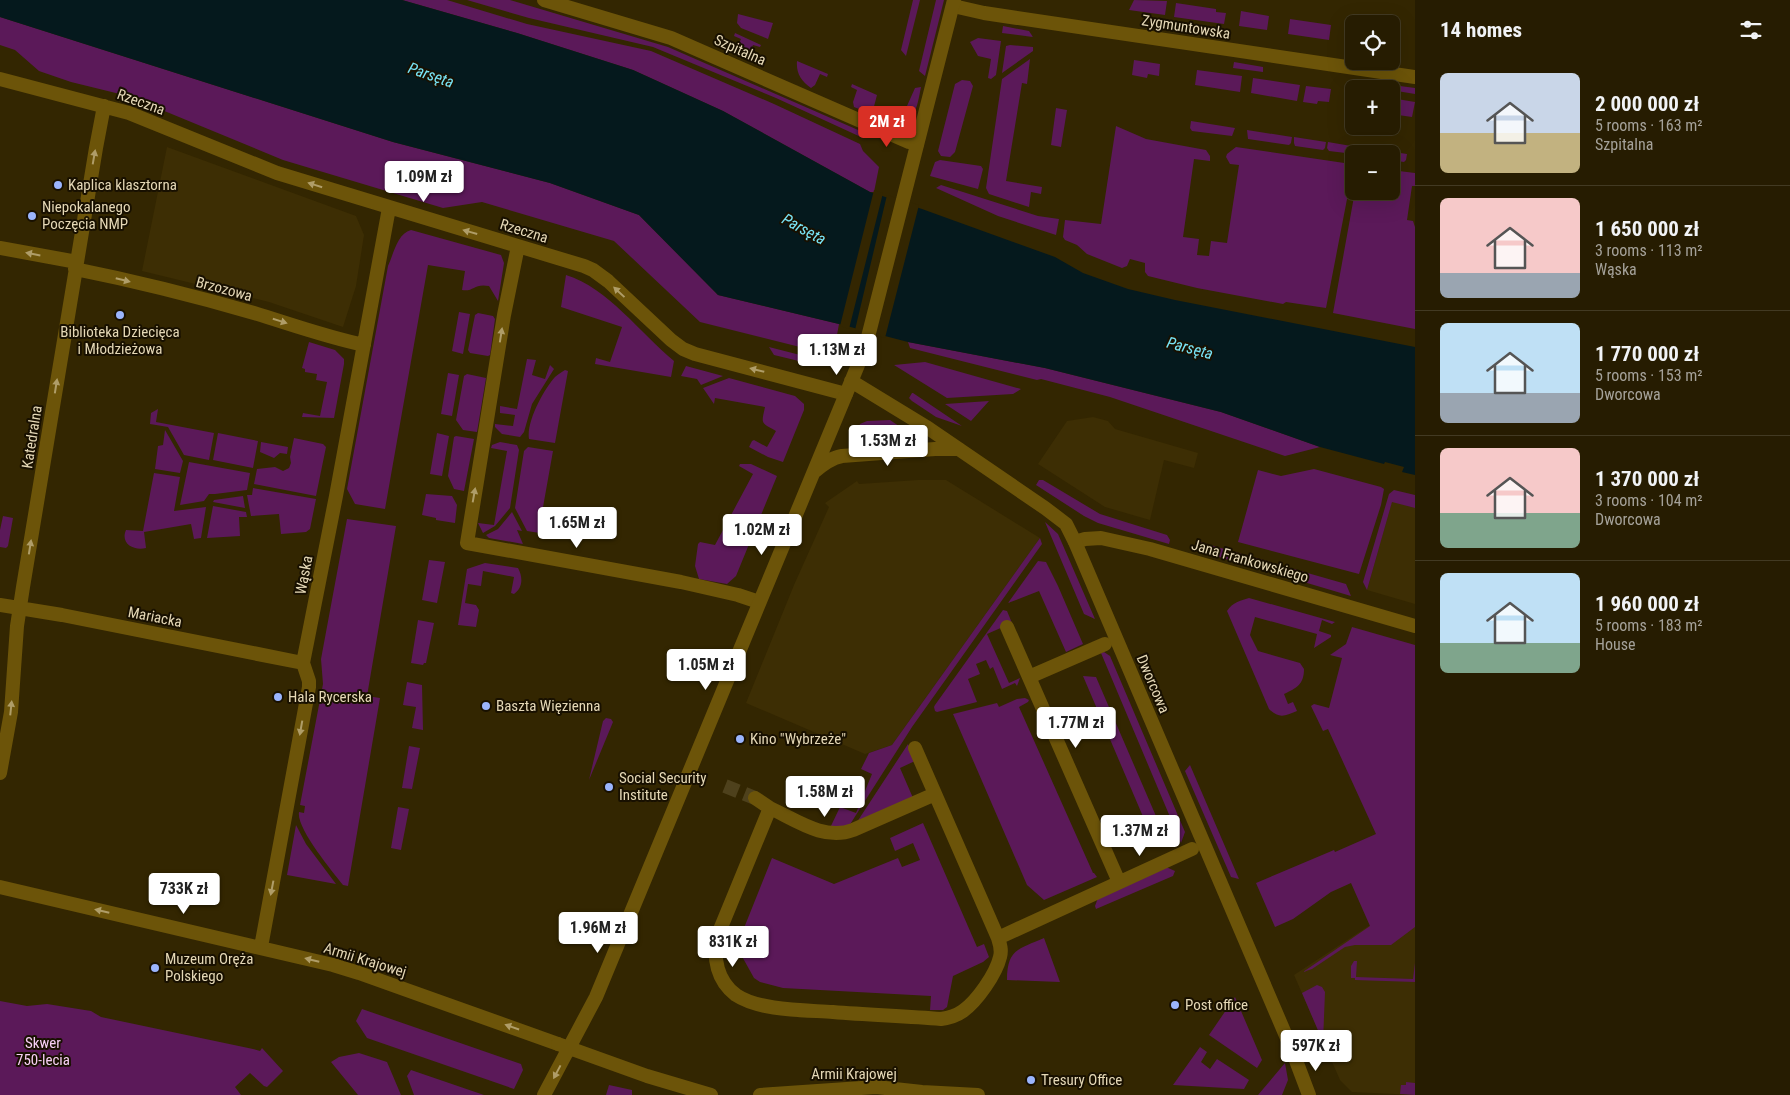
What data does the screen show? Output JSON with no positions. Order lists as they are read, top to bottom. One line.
{"streets":{"street":["Zygmuntowska","Szpitalna","Rzeczna","Brzozowa","Katedralna","Jana Frankowskiego","Wąska","Mariacka","Dworcowa","Armii Krajowej"]},"crossings":[["Rzeczna","Katedralna"],["Rzeczna","Wąska"],["Brzozowa","Katedralna"],["Brzozowa","Wąska"],["Katedralna","Mariacka"],["Jana Frankowskiego","Dworcowa"],["Wąska","Mariacka"],["Wąska","Armii Krajowej"]],"one_way":["Rzeczna","Katedralna","Wąska","Armii Krajowej"],"water":["Parsęta"],"parks":["Skwer 750-lecia"],"places":["Kaplica klasztorna","Niepokalanego Poczęcia NMP","Biblioteka Dziecięca i Młodzieżowa","Hala Rycerska","Baszta Więzienna","Kino \"Wybrzeże\"","Social Security Institute","Muzeum Oręża Polskiego","Post office","Tresury Office"],"page":{"heading":"14 homes","map_buttons":["+","−"],"list":[{"name":"2 000 000 zł","note":"5 rooms · 163 m² · Szpitalna"},{"name":"1 650 000 zł","note":"3 rooms · 113 m² · Wąska"},{"name":"1 770 000 zł","note":"5 rooms · 153 m² · Dworcowa"},{"name":"1 370 000 zł","note":"3 rooms · 104 m² · Dworcowa"},{"name":"1 960 000 zł","note":"5 rooms · 183 m² · House"}],"price":["2M zł","1.09M zł","1.13M zł","1.53M zł","1.65M zł","1.02M zł","1.05M zł","1.77M zł","1.58M zł","1.37M zł","733K zł","1.96M zł","831K zł","597K zł"]}}
